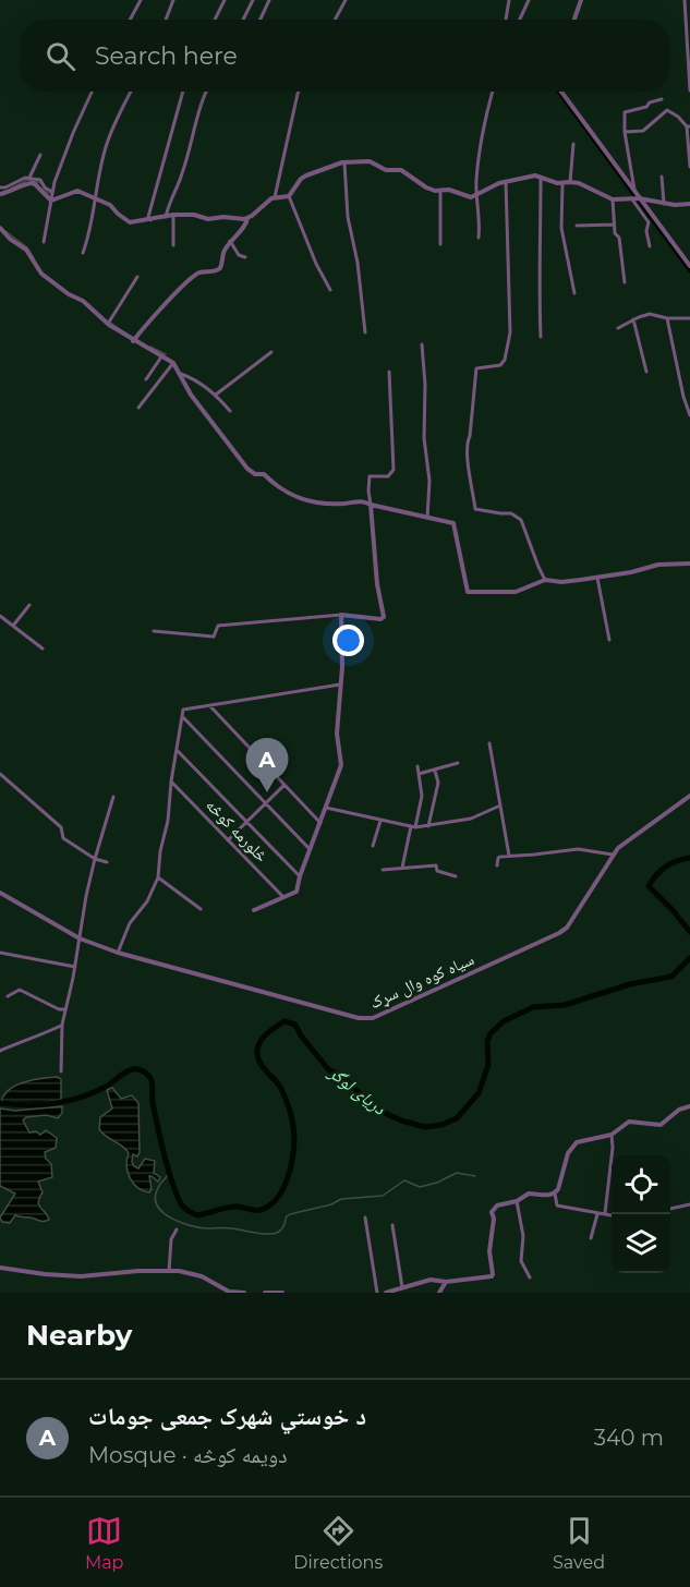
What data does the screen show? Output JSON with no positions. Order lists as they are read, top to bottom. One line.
{"streets":{"street":["څلورمه کوڅه","سیاه کوه وال سړک"]},"water":["دریای لوگر"],"page":{"search":"Search here","pins":"A","heading":"Nearby","list":[{"mark":"A","name":"د خوستي شهرک جمعی جومات","note":"Mosque · دویمه کوڅه","value":"340 m"}],"nav":["Map","Directions","Saved"]}}
